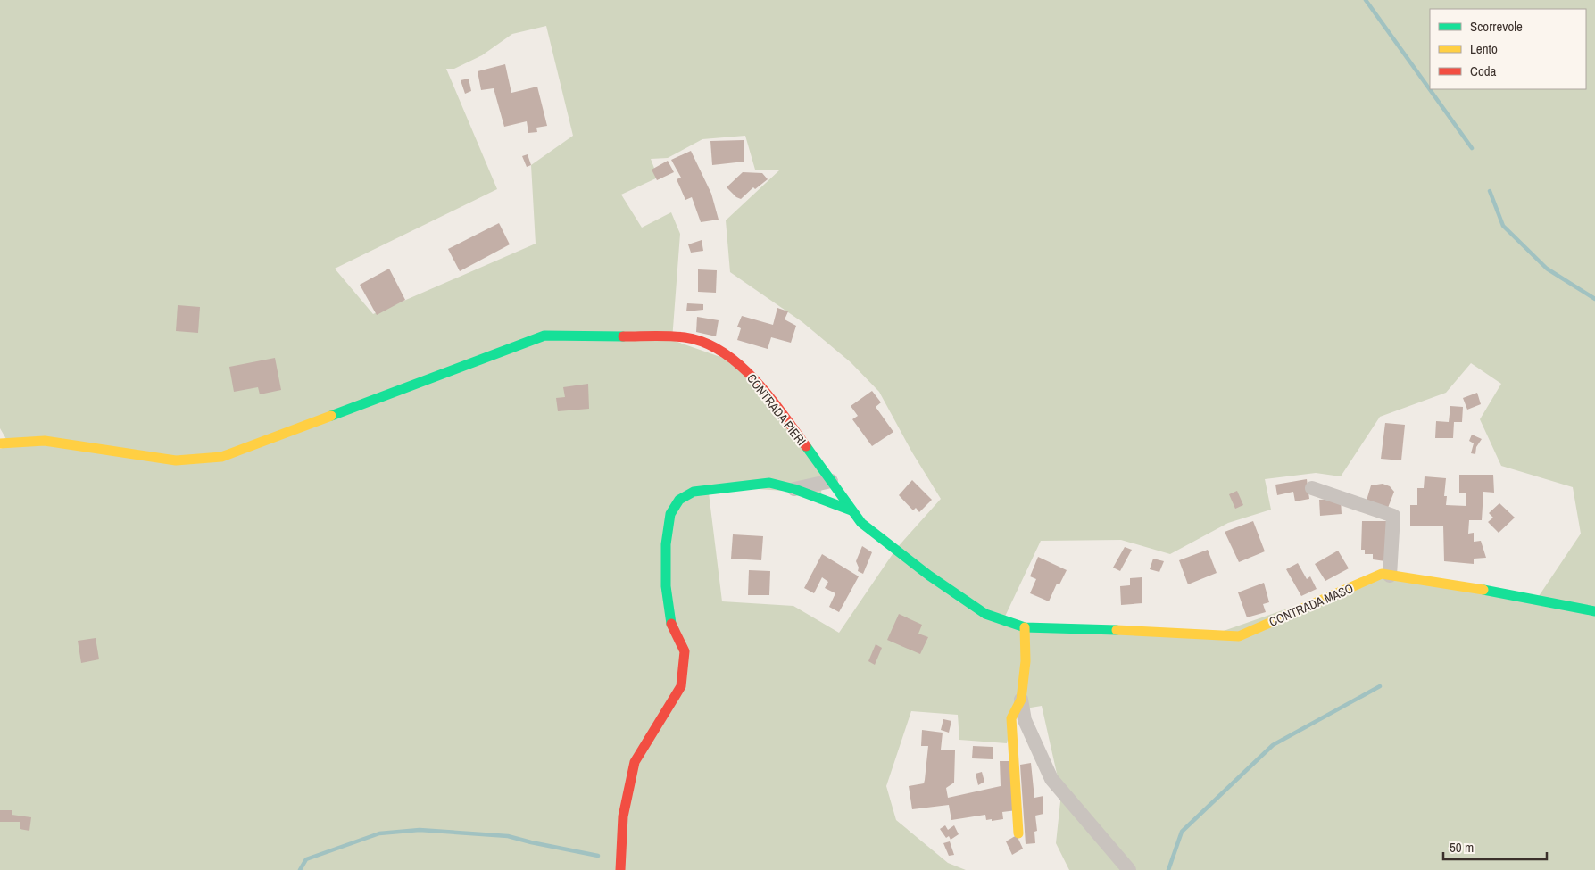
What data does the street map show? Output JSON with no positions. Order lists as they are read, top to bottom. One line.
{"streets":{"street":["CONTRADA PIERI","CONTRADA MASO"]},"crossings":[["CONTRADA PIERI","CONTRADA MASO"]],"legend":["Scorrevole","Lento","Coda"],"scale_bar":"50 m"}
